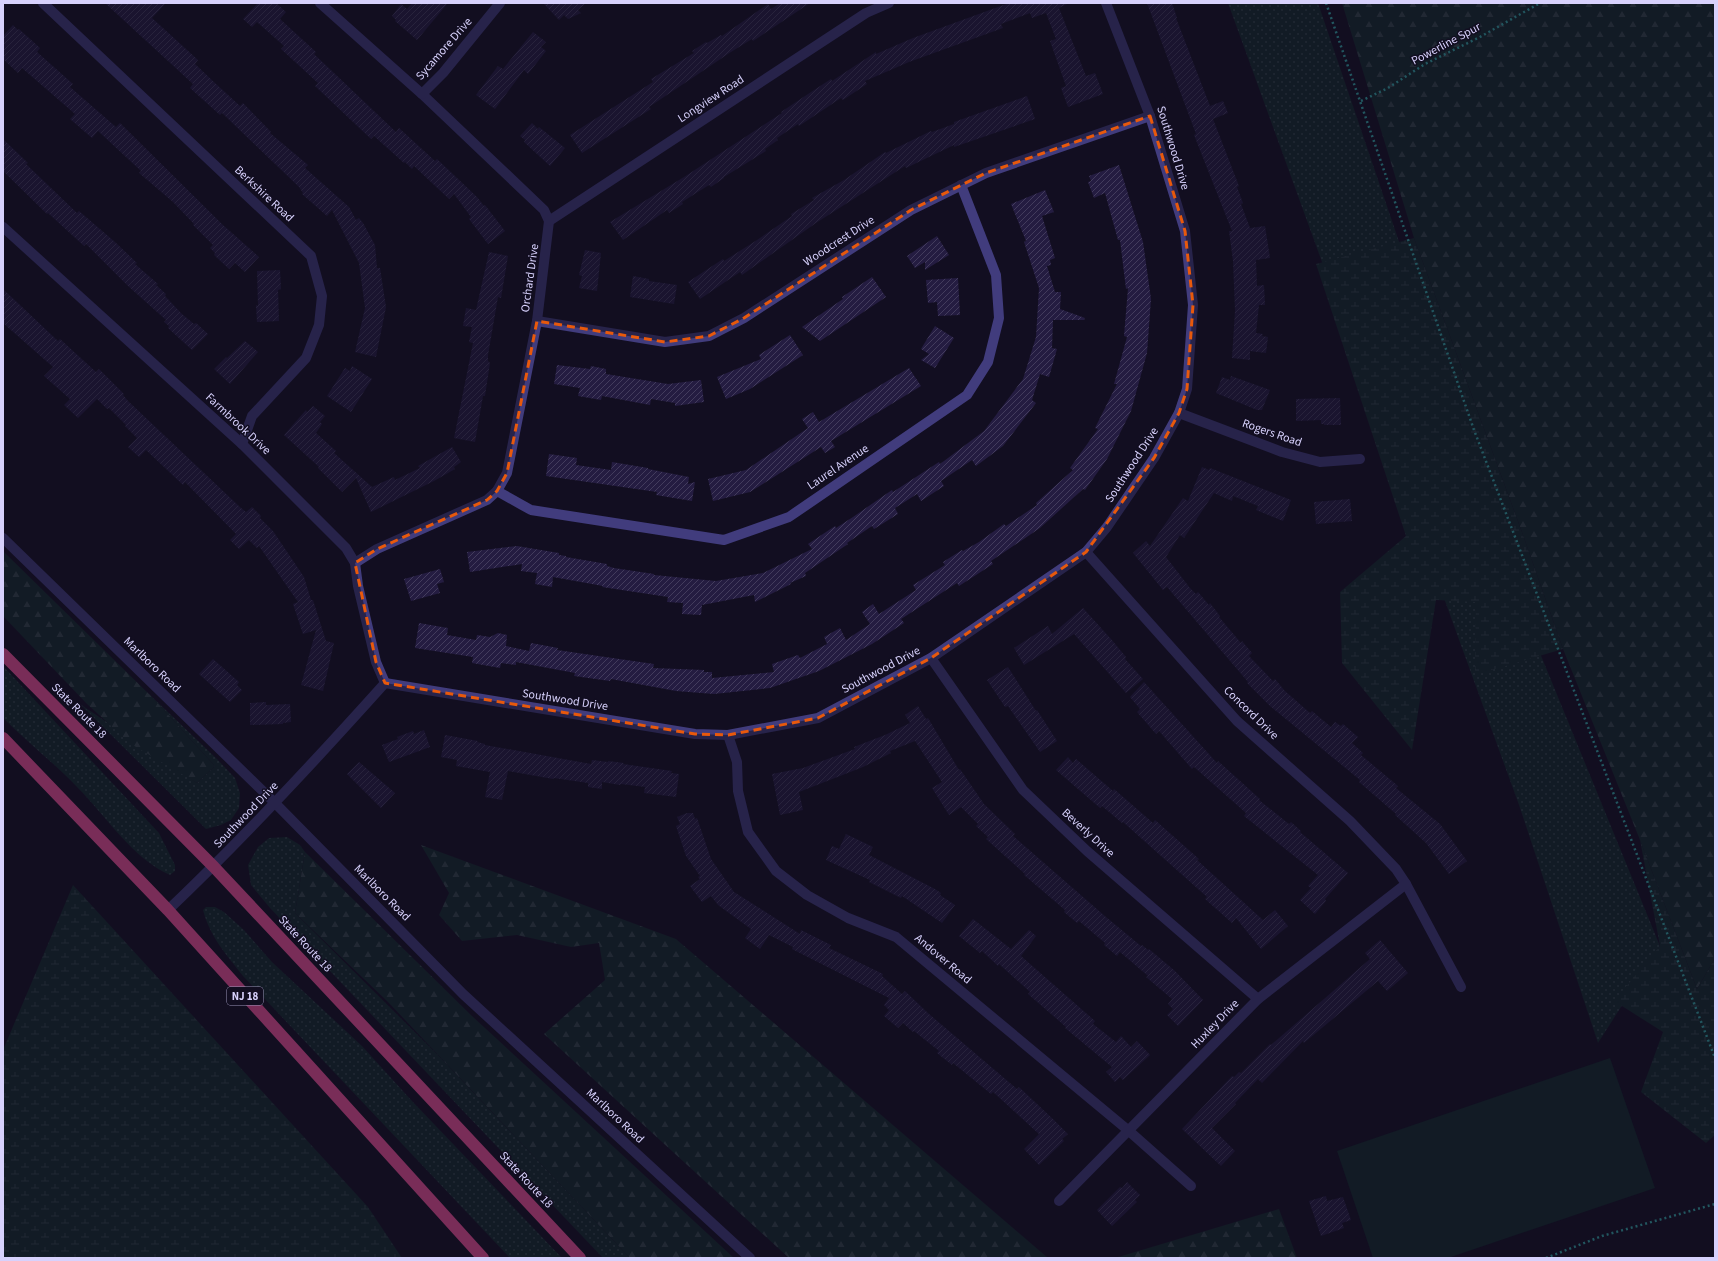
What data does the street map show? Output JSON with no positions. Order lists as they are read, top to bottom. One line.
{"streets":{"highway":["State Route 18","NJ 18"],"street":["Sycamore Drive","Longview Road","Southwood Drive","Berkshire Road","Woodcrest Drive","Orchard Drive","Farmbrook Drive","Rogers Road","Laurel Avenue","Marlboro Road","Concord Drive","Beverly Drive","Andover Road","Huxley Drive"],"path":["Powerline Spur"]},"crossings":[["Longview Road","Orchard Drive"],["Southwood Drive","Woodcrest Drive"],["Southwood Drive","Farmbrook Drive"],["Southwood Drive","Rogers Road"],["Southwood Drive","Marlboro Road"],["Southwood Drive","State Route 18"],["Southwood Drive","Concord Drive"],["Southwood Drive","Beverly Drive"],["Southwood Drive","Andover Road"],["Southwood Drive","NJ 18"],["Berkshire Road","Farmbrook Drive"],["Woodcrest Drive","Orchard Drive"],["Woodcrest Drive","Laurel Avenue"],["Orchard Drive","Farmbrook Drive"],["Orchard Drive","Laurel Avenue"],["Concord Drive","Huxley Drive"],["Beverly Drive","Huxley Drive"],["Andover Road","Huxley Drive"]]}
